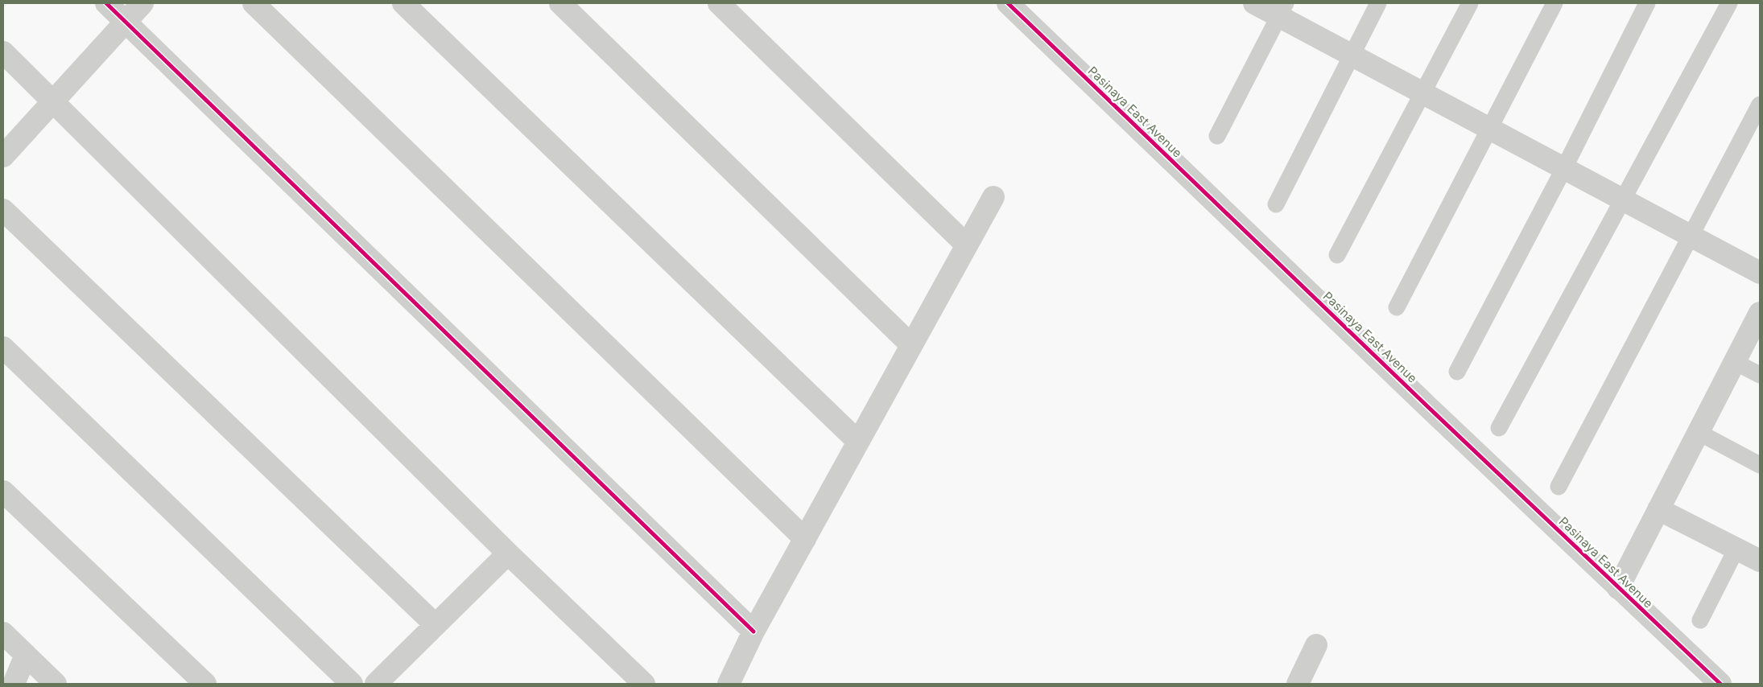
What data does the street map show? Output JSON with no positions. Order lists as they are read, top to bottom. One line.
{"streets":{"street":["Pasinaya East Avenue"]}}
